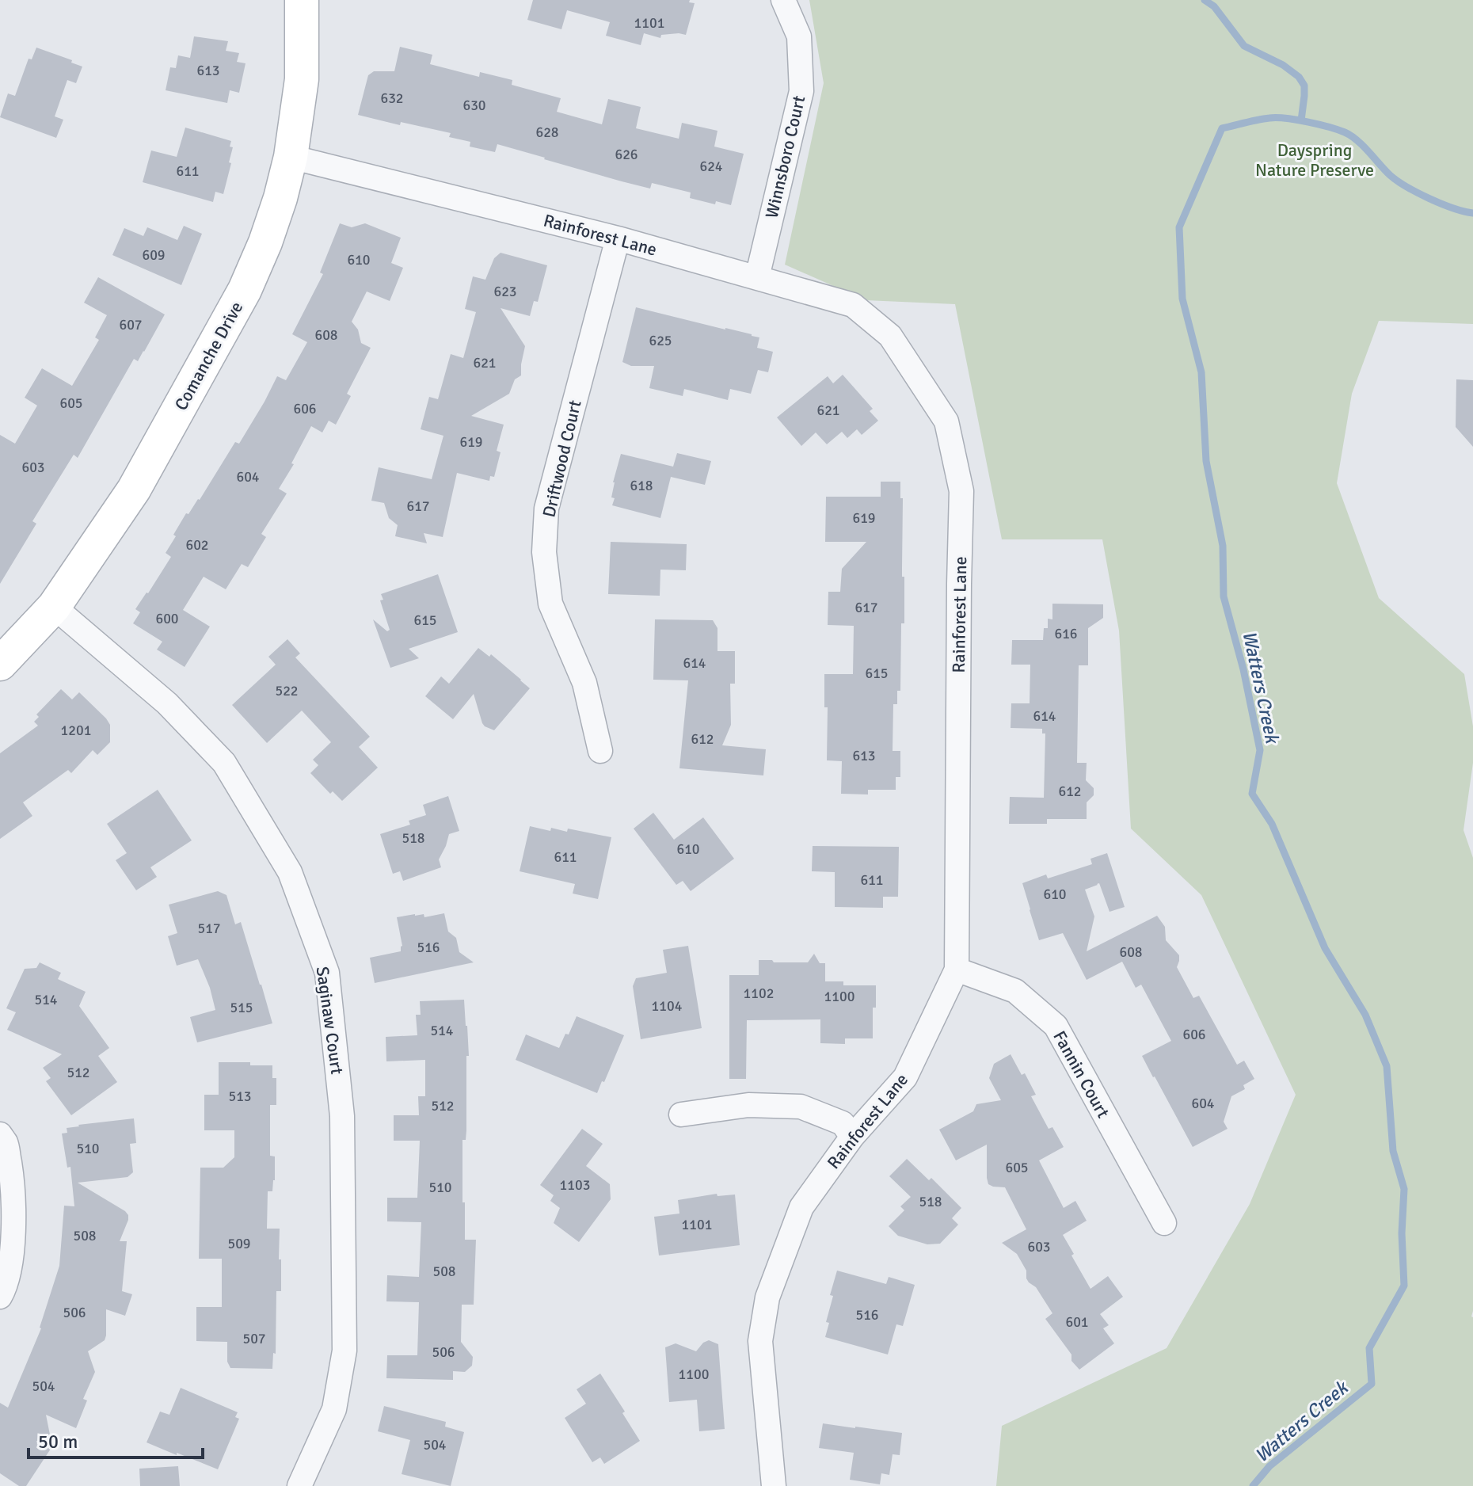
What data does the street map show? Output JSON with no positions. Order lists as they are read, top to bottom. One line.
{"streets":{"street":["Winnsboro Court","Rainforest Lane","Comanche Drive","Driftwood Court","Saginaw Court","Fannin Court"]},"crossings":[["Winnsboro Court","Rainforest Lane"],["Rainforest Lane","Comanche Drive"],["Rainforest Lane","Driftwood Court"],["Rainforest Lane","Fannin Court"],["Comanche Drive","Saginaw Court"]],"water":["Watters Creek"],"parks":["Dayspring Nature Preserve"],"house_numbers":["1101","613","632","630","628","626","624","611","609","610","623","607","608","625","621","605","606","621","619","603","604","618","617","619","602","617","600","615","616","614","615","522","614","1201","612","613","612","518","610","611","611","610","517","516","608","1102","1100","514","1104","515","514","606","512","513","604","512","510","605","1103","510","518","1101","508","509","603","508","506","516","601","507","506","1100","504","504"],"scale_bar":"50 m"}
